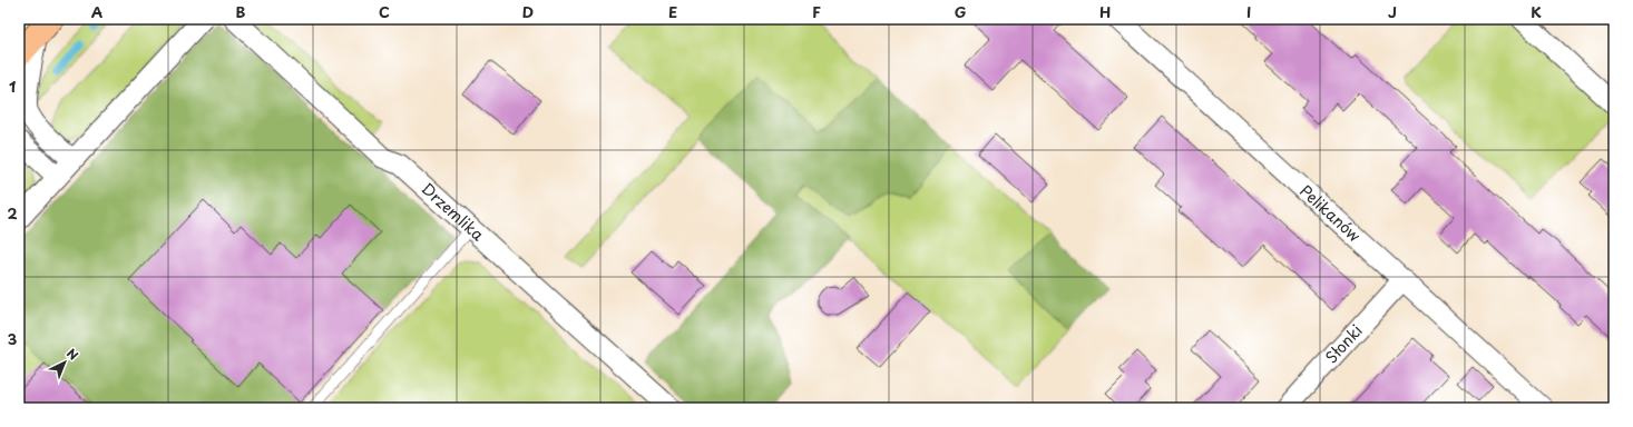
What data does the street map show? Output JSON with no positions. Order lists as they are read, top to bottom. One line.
{"streets":{"street":["Drzemlika","Pelikanów","Słonki"]},"crossings":[["Pelikanów","Słonki"]],"north":"top right","grid":{"columns":["A","B","C","D","E","F","G","H","I","J","K"],"rows":["1","2","3"]}}
